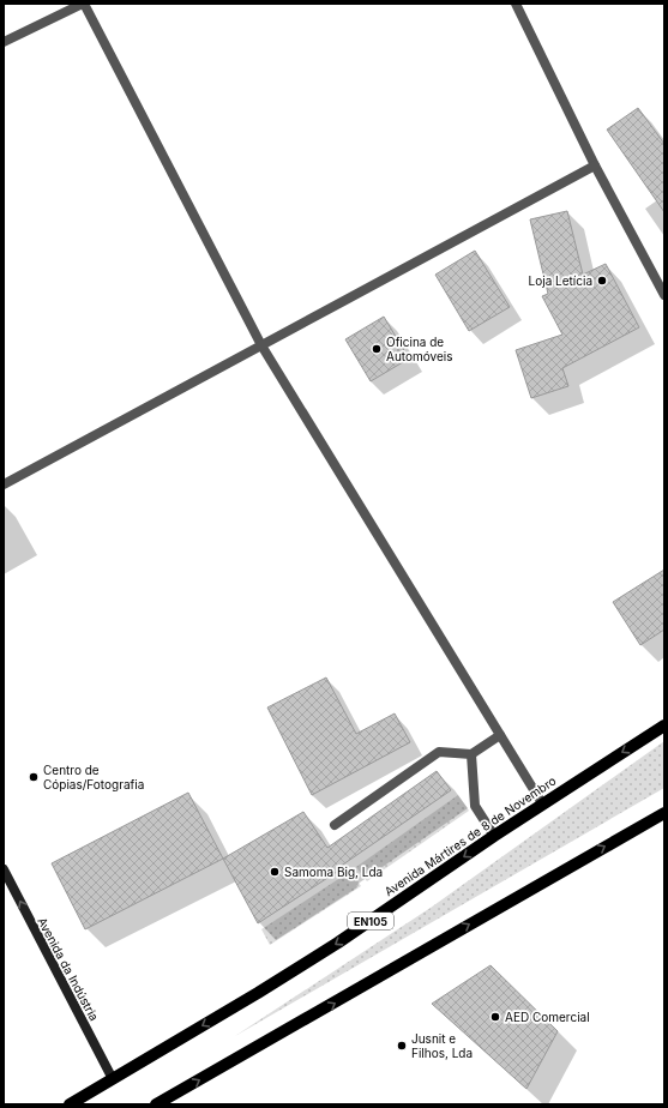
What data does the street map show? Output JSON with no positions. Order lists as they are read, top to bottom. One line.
{"streets":{"main road":["Avenida Mártires de 8 de Novembro","EN105"],"street":["Avenida da Indústria"]},"crossings":[["Avenida Mártires de 8 de Novembro","Avenida da Indústria"]],"one_way":["Avenida da Indústria"],"places":["Loja Letícia","Oficina de Automóveis","Centro de Cópias/Fotografia","Samoma Big, Lda","AED Comercial","Jusnit e Filhos, Lda"]}
